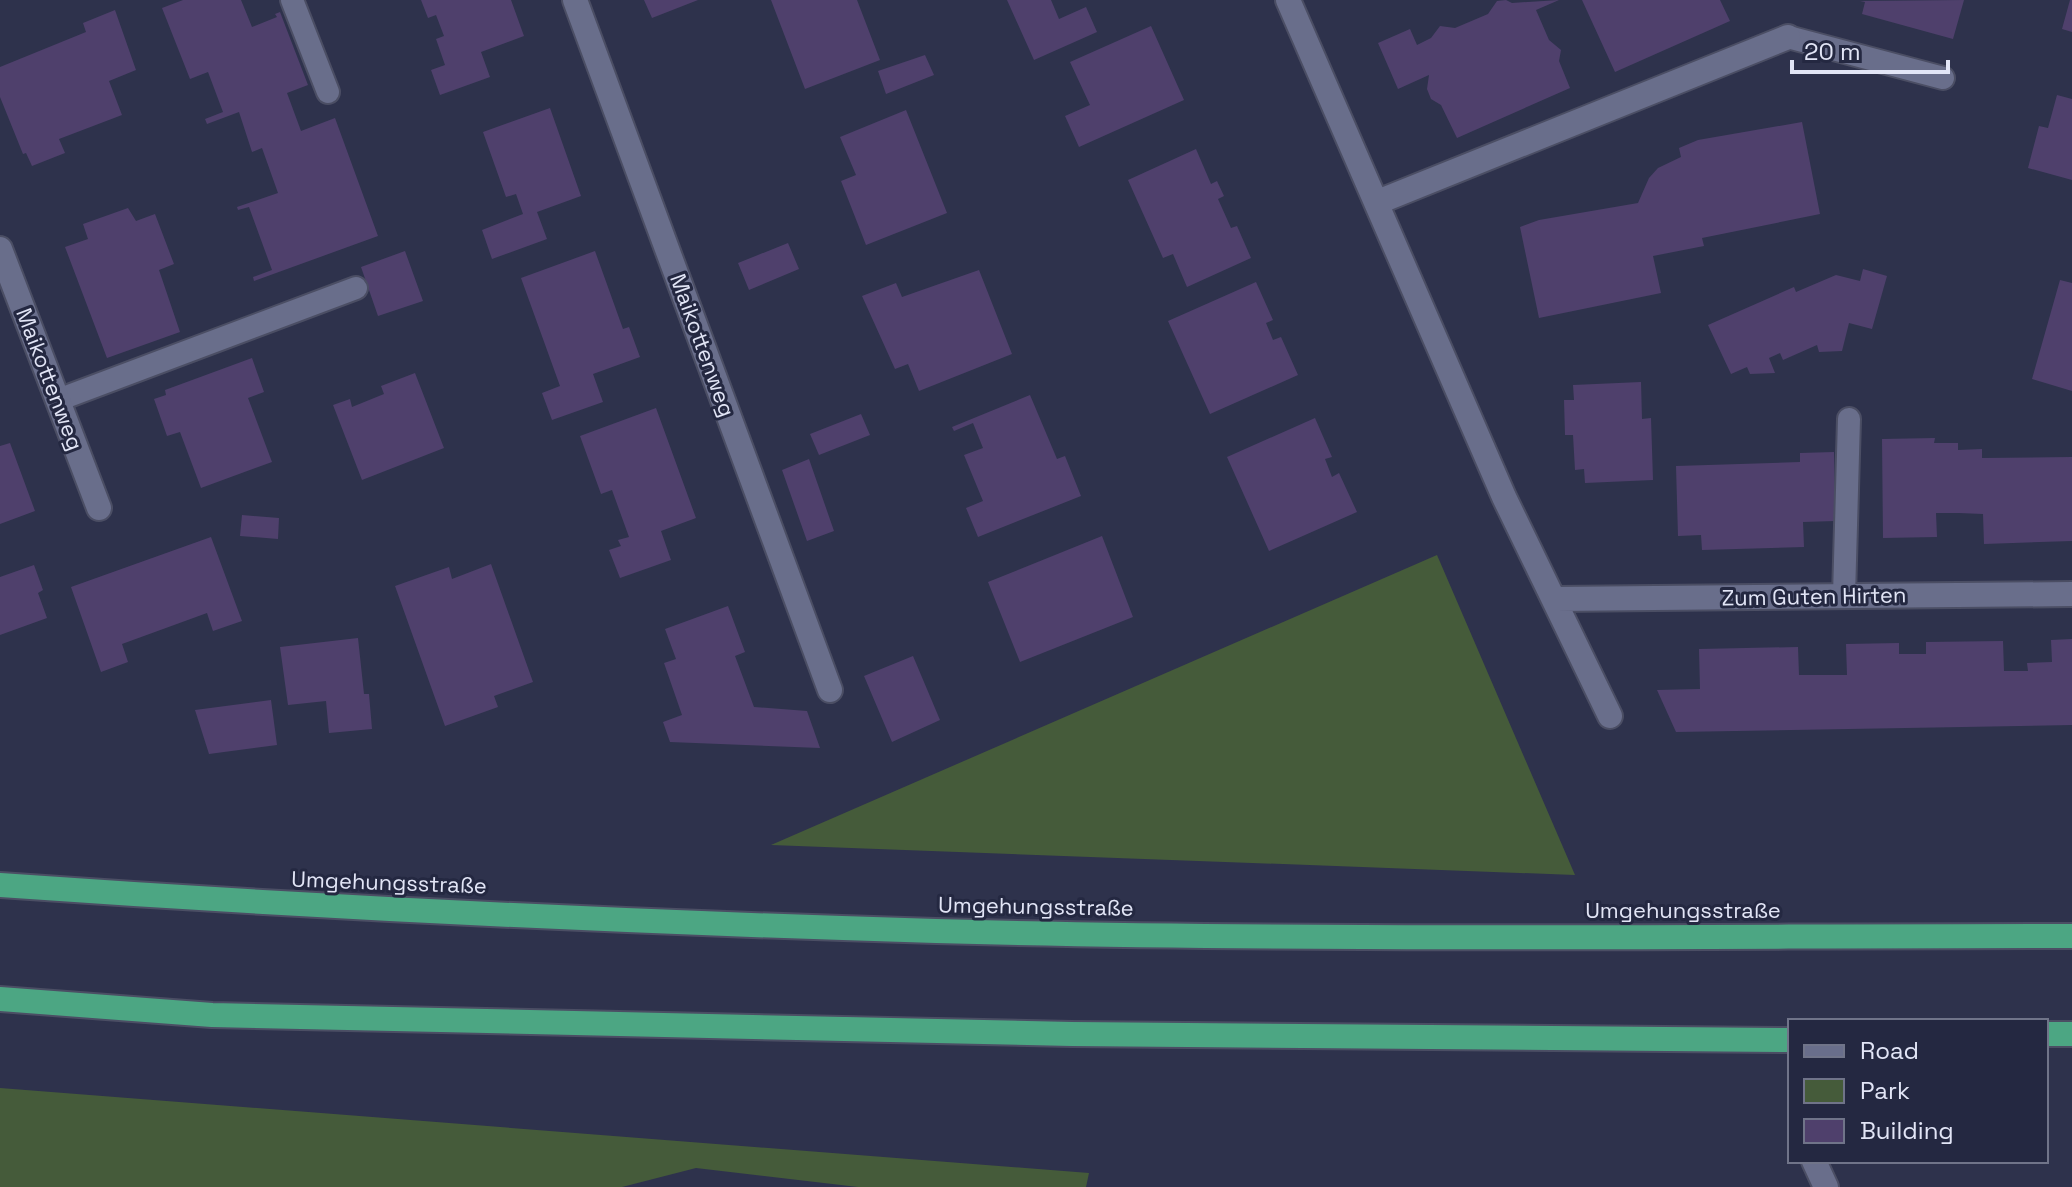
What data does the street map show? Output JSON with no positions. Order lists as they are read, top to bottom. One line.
{"streets":{"highway":["Umgehungsstraße"],"street":["Maikottenweg","Zum Guten Hirten"]},"legend":["Road","Park","Building"],"scale_bar":"20 m"}
